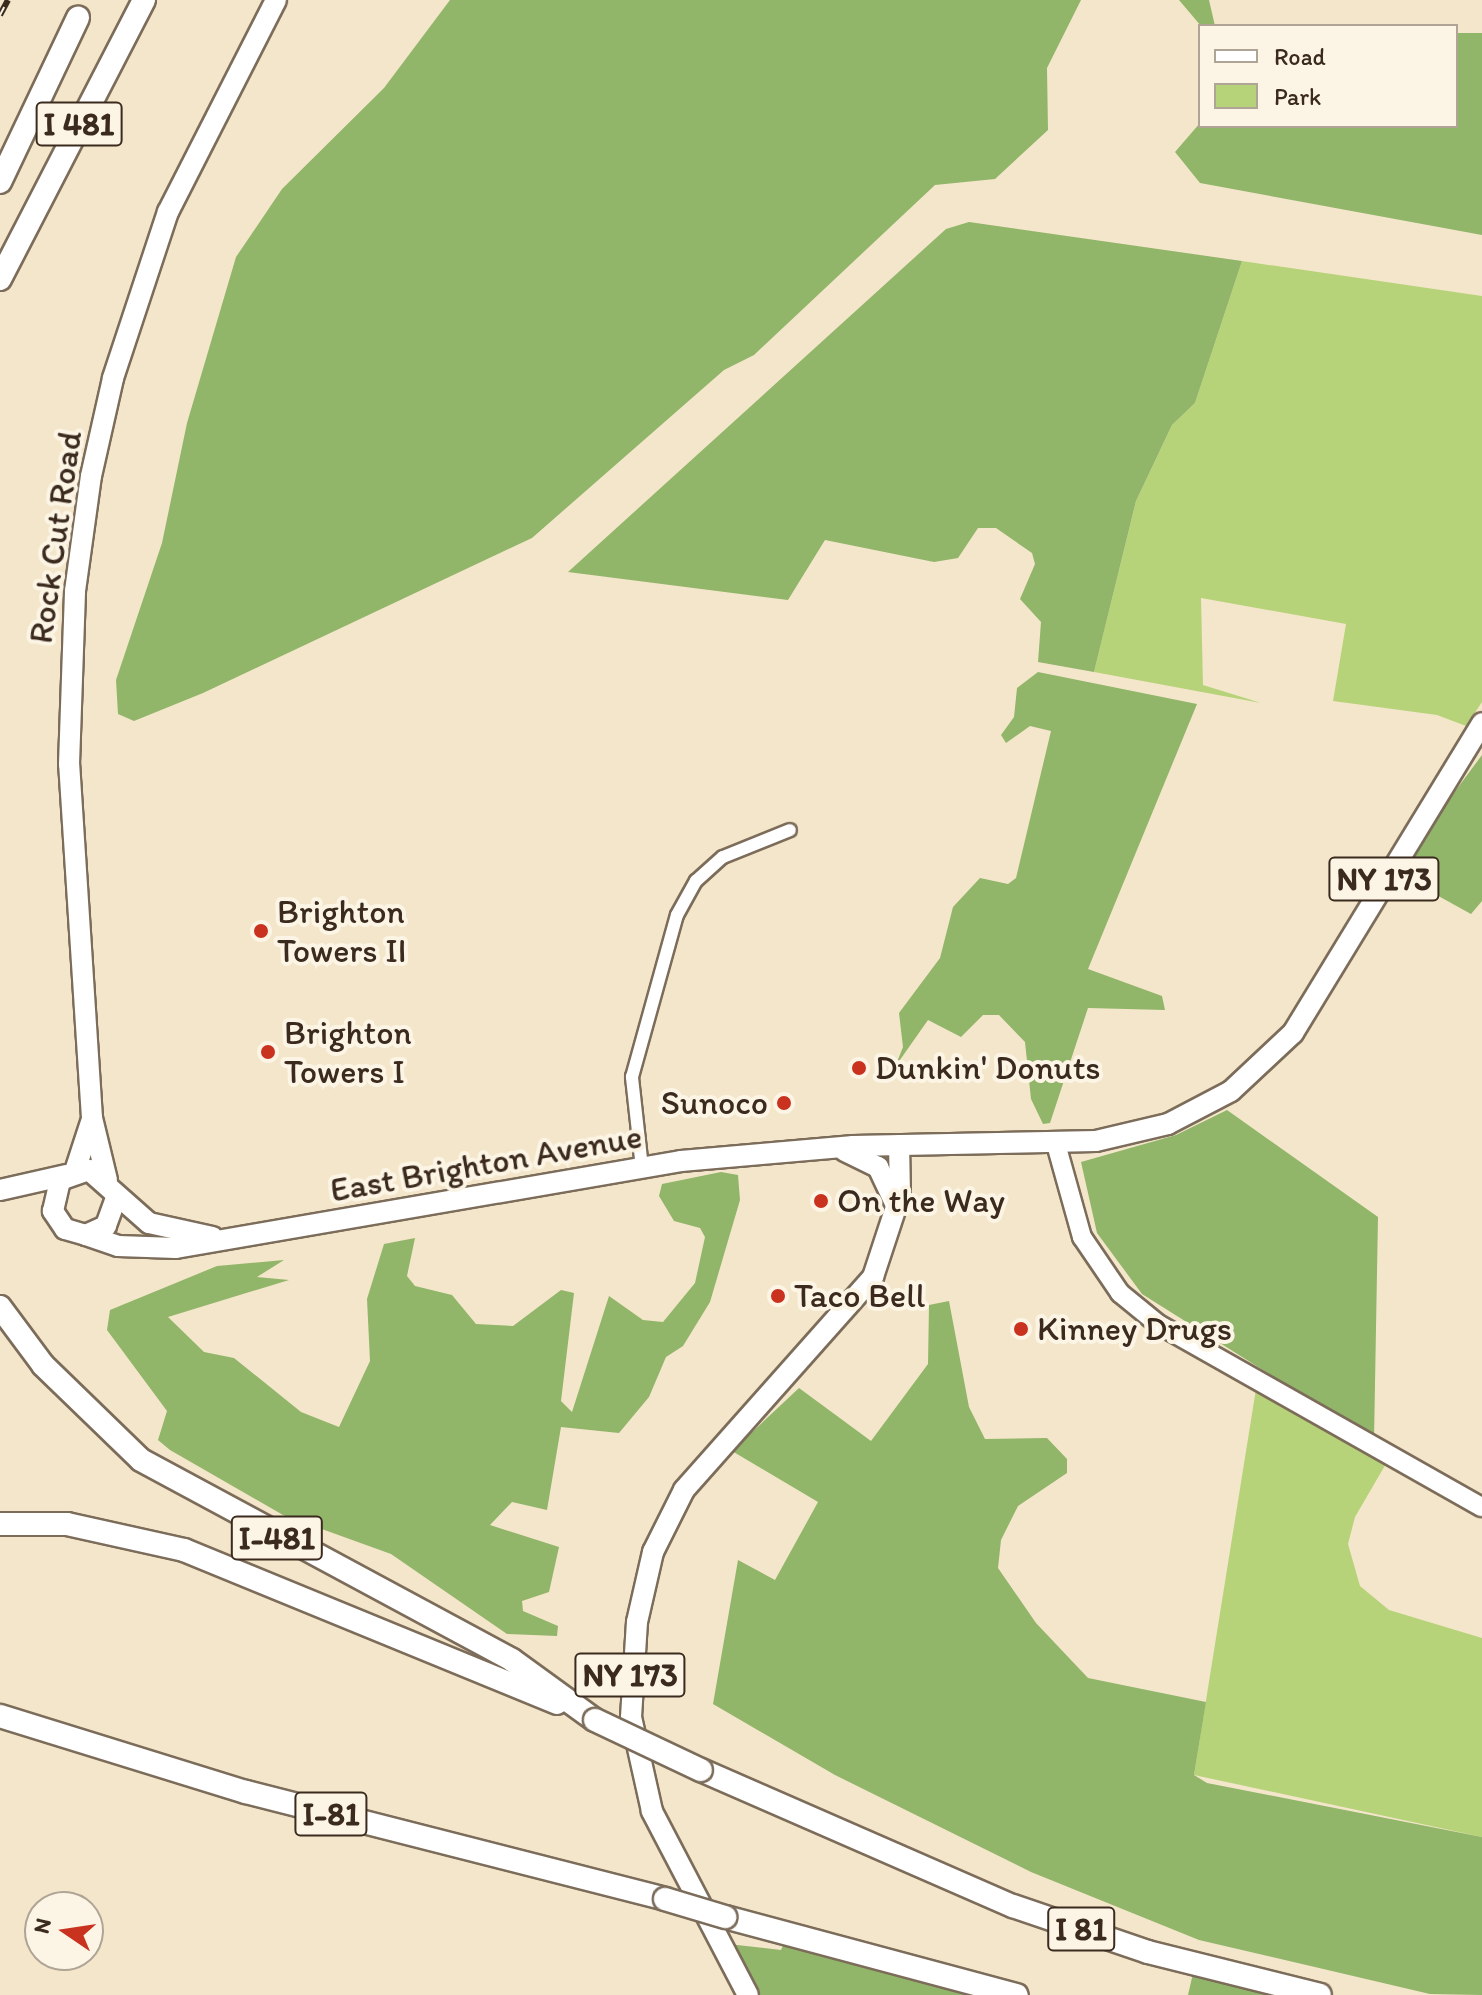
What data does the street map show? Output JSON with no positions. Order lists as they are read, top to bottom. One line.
{"streets":{"highway":["I 481","I-481","I-81","I 81"],"main road":["Rock Cut Road","NY 173","East Brighton Avenue"]},"crossings":[["Rock Cut Road","East Brighton Avenue"],["NY 173","East Brighton Avenue"],["I-481","I 81"],["I-81","I 81"]],"places":["Brighton Towers II","Brighton Towers I","Dunkin' Donuts","Sunoco","On the Way","Taco Bell","Kinney Drugs"],"legend":["Road","Park"],"north":"left"}
